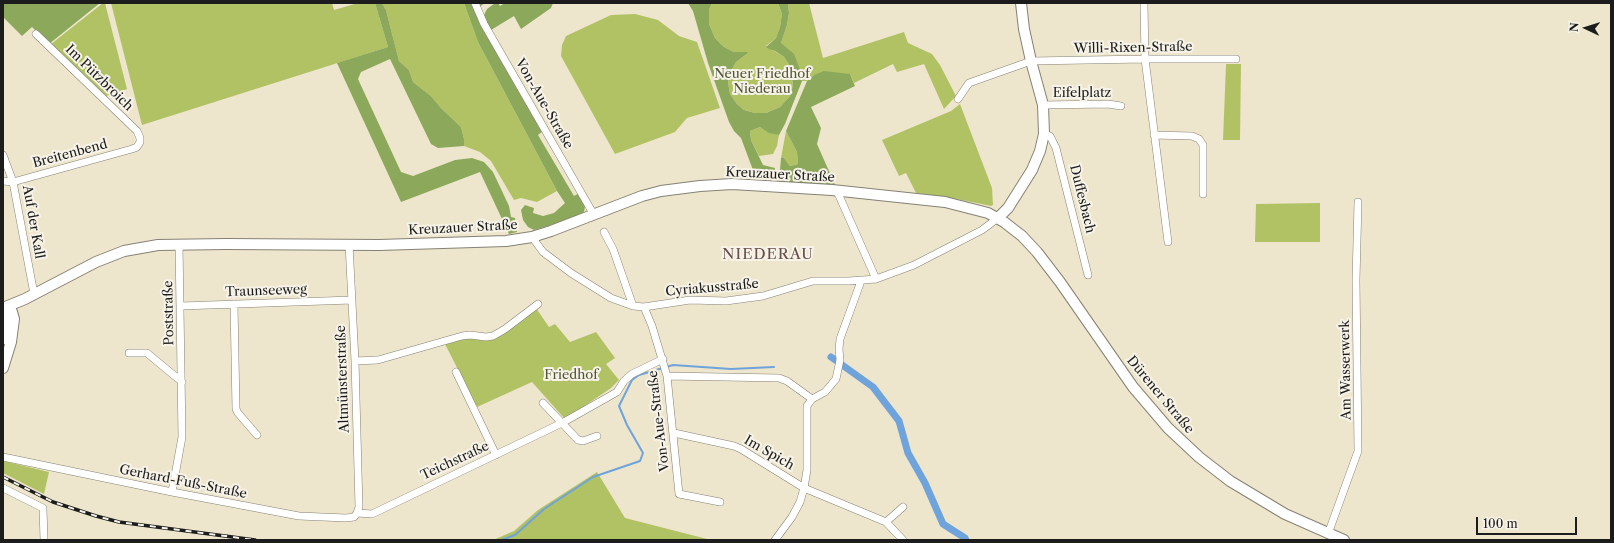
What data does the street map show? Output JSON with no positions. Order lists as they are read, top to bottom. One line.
{"streets":{"main road":["Kreuzauer Straße","Dürener Straße"],"street":["Willi-Rixen-Straße","Im Pützbroich","Eifelplatz","Von-Aue-Straße","Breitenbend","Duffesbach","Auf der Kall","Cyriakusstraße","Traunseeweg","Poststraße","Am Wasserwerk","Altmünsterstraße","Im Spich","Teichstraße","Gerhard-Fuß-Straße"]},"crossings":[["Im Pützbroich","Breitenbend"],["Von-Aue-Straße","Kreuzauer Straße"],["Von-Aue-Straße","Cyriakusstraße"],["Von-Aue-Straße","Im Spich"],["Von-Aue-Straße","Teichstraße"],["Breitenbend","Auf der Kall"],["Kreuzauer Straße","Auf der Kall"],["Kreuzauer Straße","Cyriakusstraße"],["Kreuzauer Straße","Poststraße"],["Kreuzauer Straße","Altmünsterstraße"],["Kreuzauer Straße","Dürener Straße"],["Cyriakusstraße","Dürener Straße"],["Traunseeweg","Poststraße"],["Traunseeweg","Altmünsterstraße"],["Poststraße","Gerhard-Fuß-Straße"],["Am Wasserwerk","Dürener Straße"],["Altmünsterstraße","Teichstraße"],["Altmünsterstraße","Gerhard-Fuß-Straße"],["Teichstraße","Gerhard-Fuß-Straße"]],"districts":["NIEDERAU"],"parks":["Neuer Friedhof Niederau","Friedhof"],"scale_bar":"100 m","north":"left"}
